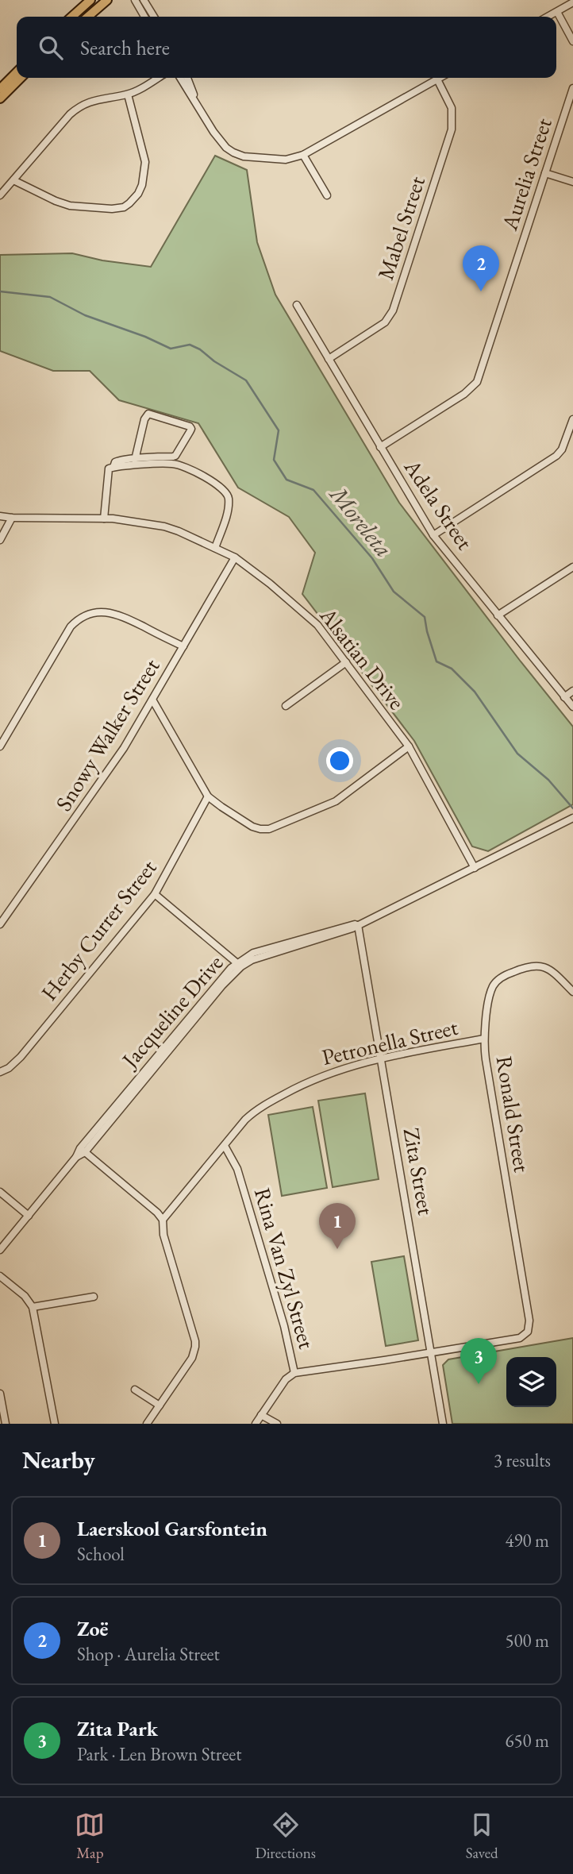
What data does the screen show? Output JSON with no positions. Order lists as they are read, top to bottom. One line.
{"streets":{"street":["Aurelia Street","Mabel Street","Adela Street","Alsatian Drive","Snowy Walker Street","Herby Currer Street","Jacqueline Drive","Petronella Street","Ronald Street","Zita Street","Rina Van Zyl Street"]},"crossings":[["Aurelia Street","Adela Street"],["Mabel Street","Adela Street"],["Alsatian Drive","Snowy Walker Street"],["Alsatian Drive","Jacqueline Drive"],["Jacqueline Drive","Zita Street"],["Petronella Street","Ronald Street"],["Petronella Street","Zita Street"],["Petronella Street","Rina Van Zyl Street"],["Ronald Street","Zita Street"]],"water":["Moreleta"],"page":{"search":"Search here","pins":["2","1","3"],"heading":["Nearby","3 results"],"list":[{"mark":"1","name":"Laerskool Garsfontein","note":"School","value":"490 m"},{"mark":"2","name":"Zoë","note":"Shop · Aurelia Street","value":"500 m"},{"mark":"3","name":"Zita Park","note":"Park · Len Brown Street","value":"650 m"}],"nav":["Map","Directions","Saved"]}}
